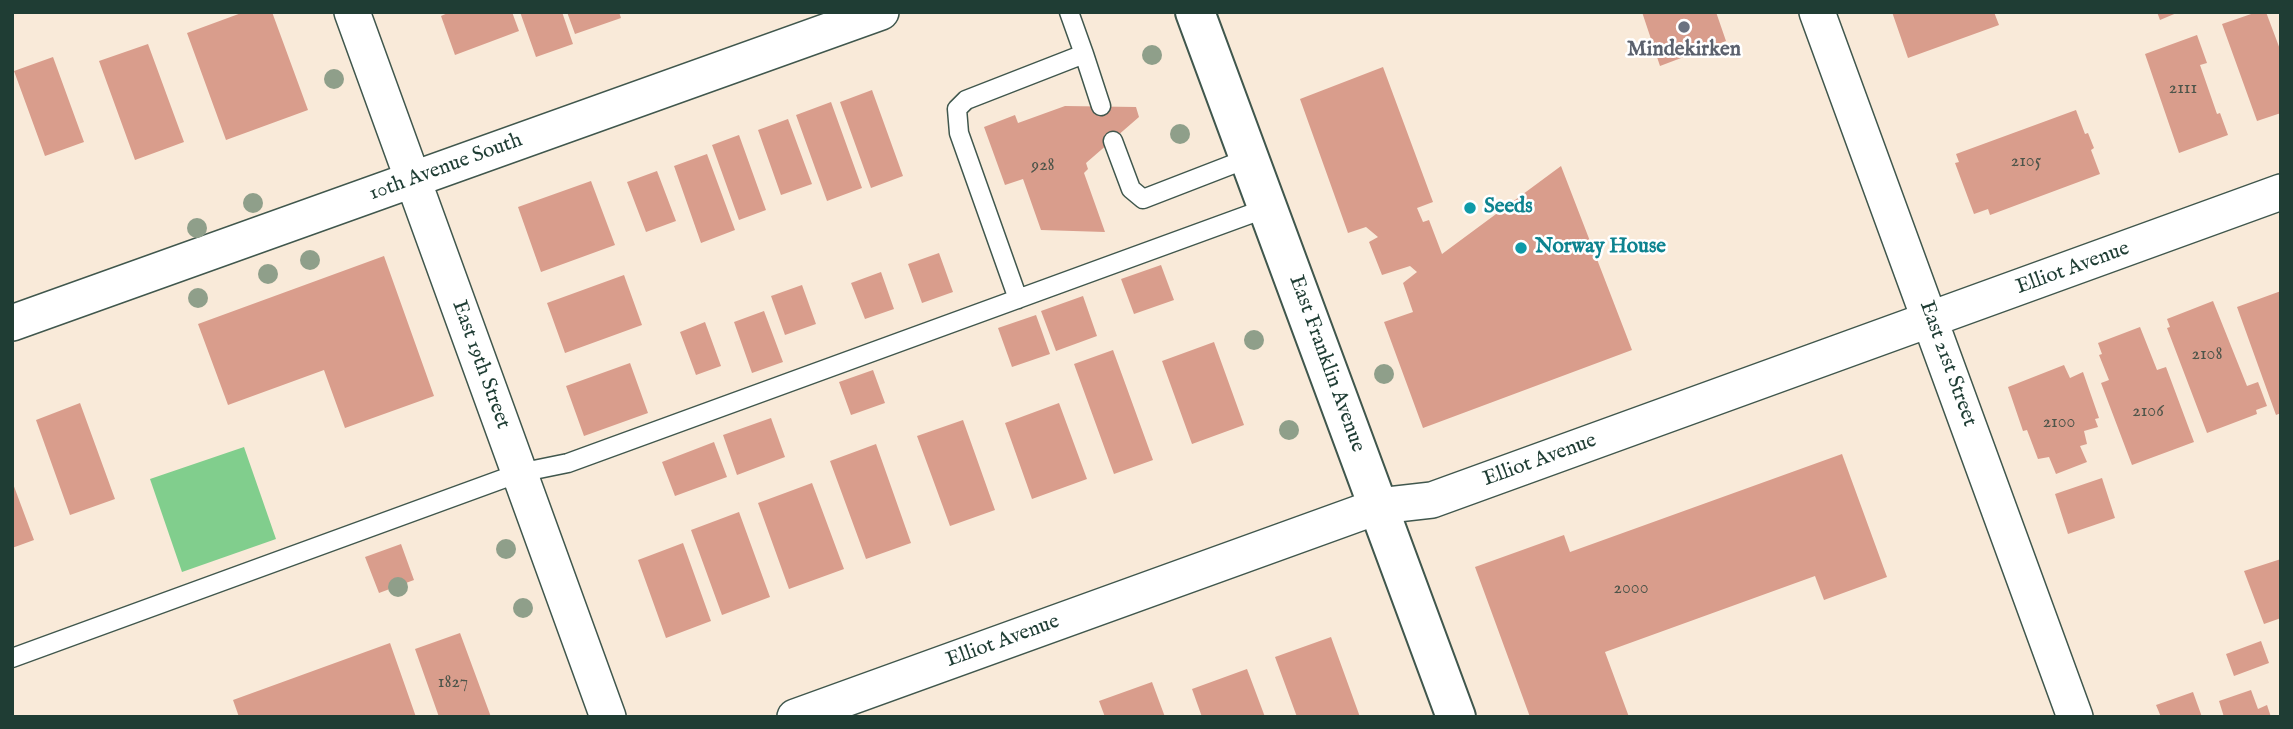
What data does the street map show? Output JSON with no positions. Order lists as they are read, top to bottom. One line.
{"streets":{"main road":["East Franklin Avenue"],"street":["10th Avenue South","Elliot Avenue","East 21st Street","East 19th Street"]},"crossings":[["10th Avenue South","East 19th Street"],["Elliot Avenue","East Franklin Avenue"],["Elliot Avenue","East 21st Street"]],"places":["Mindekirken","Seeds","Norway House"],"house_numbers":["2111","2105","928","2108","2106","2100","2000","1827"]}
